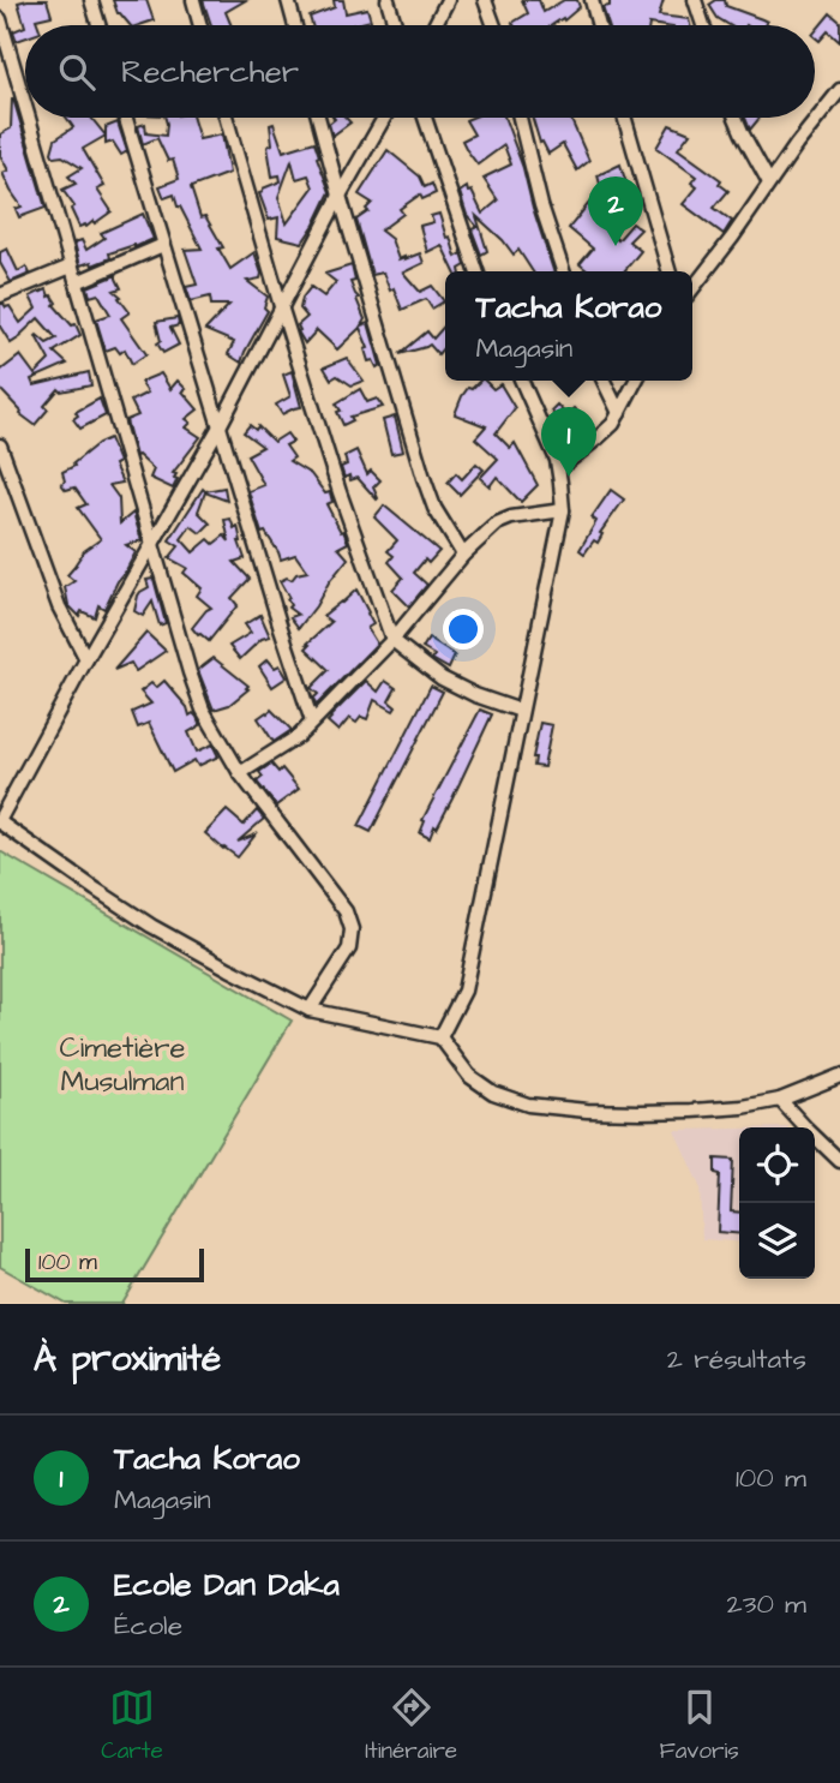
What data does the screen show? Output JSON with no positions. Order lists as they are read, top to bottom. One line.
{"parks":["Cimetière Musulman"],"scale_bar":"100 m","page":{"search":"Rechercher","pins":["2","1"],"popup":["Tacha Korao","Magasin"],"scale":"100 m","heading":["À proximité","2 résultats"],"list":[{"mark":"1","name":"Tacha Korao","note":"Magasin","value":"100 m"},{"mark":"2","name":"Ecole Dan Daka","note":"École","value":"230 m"}],"nav":["Carte","Itinéraire","Favoris"]}}
